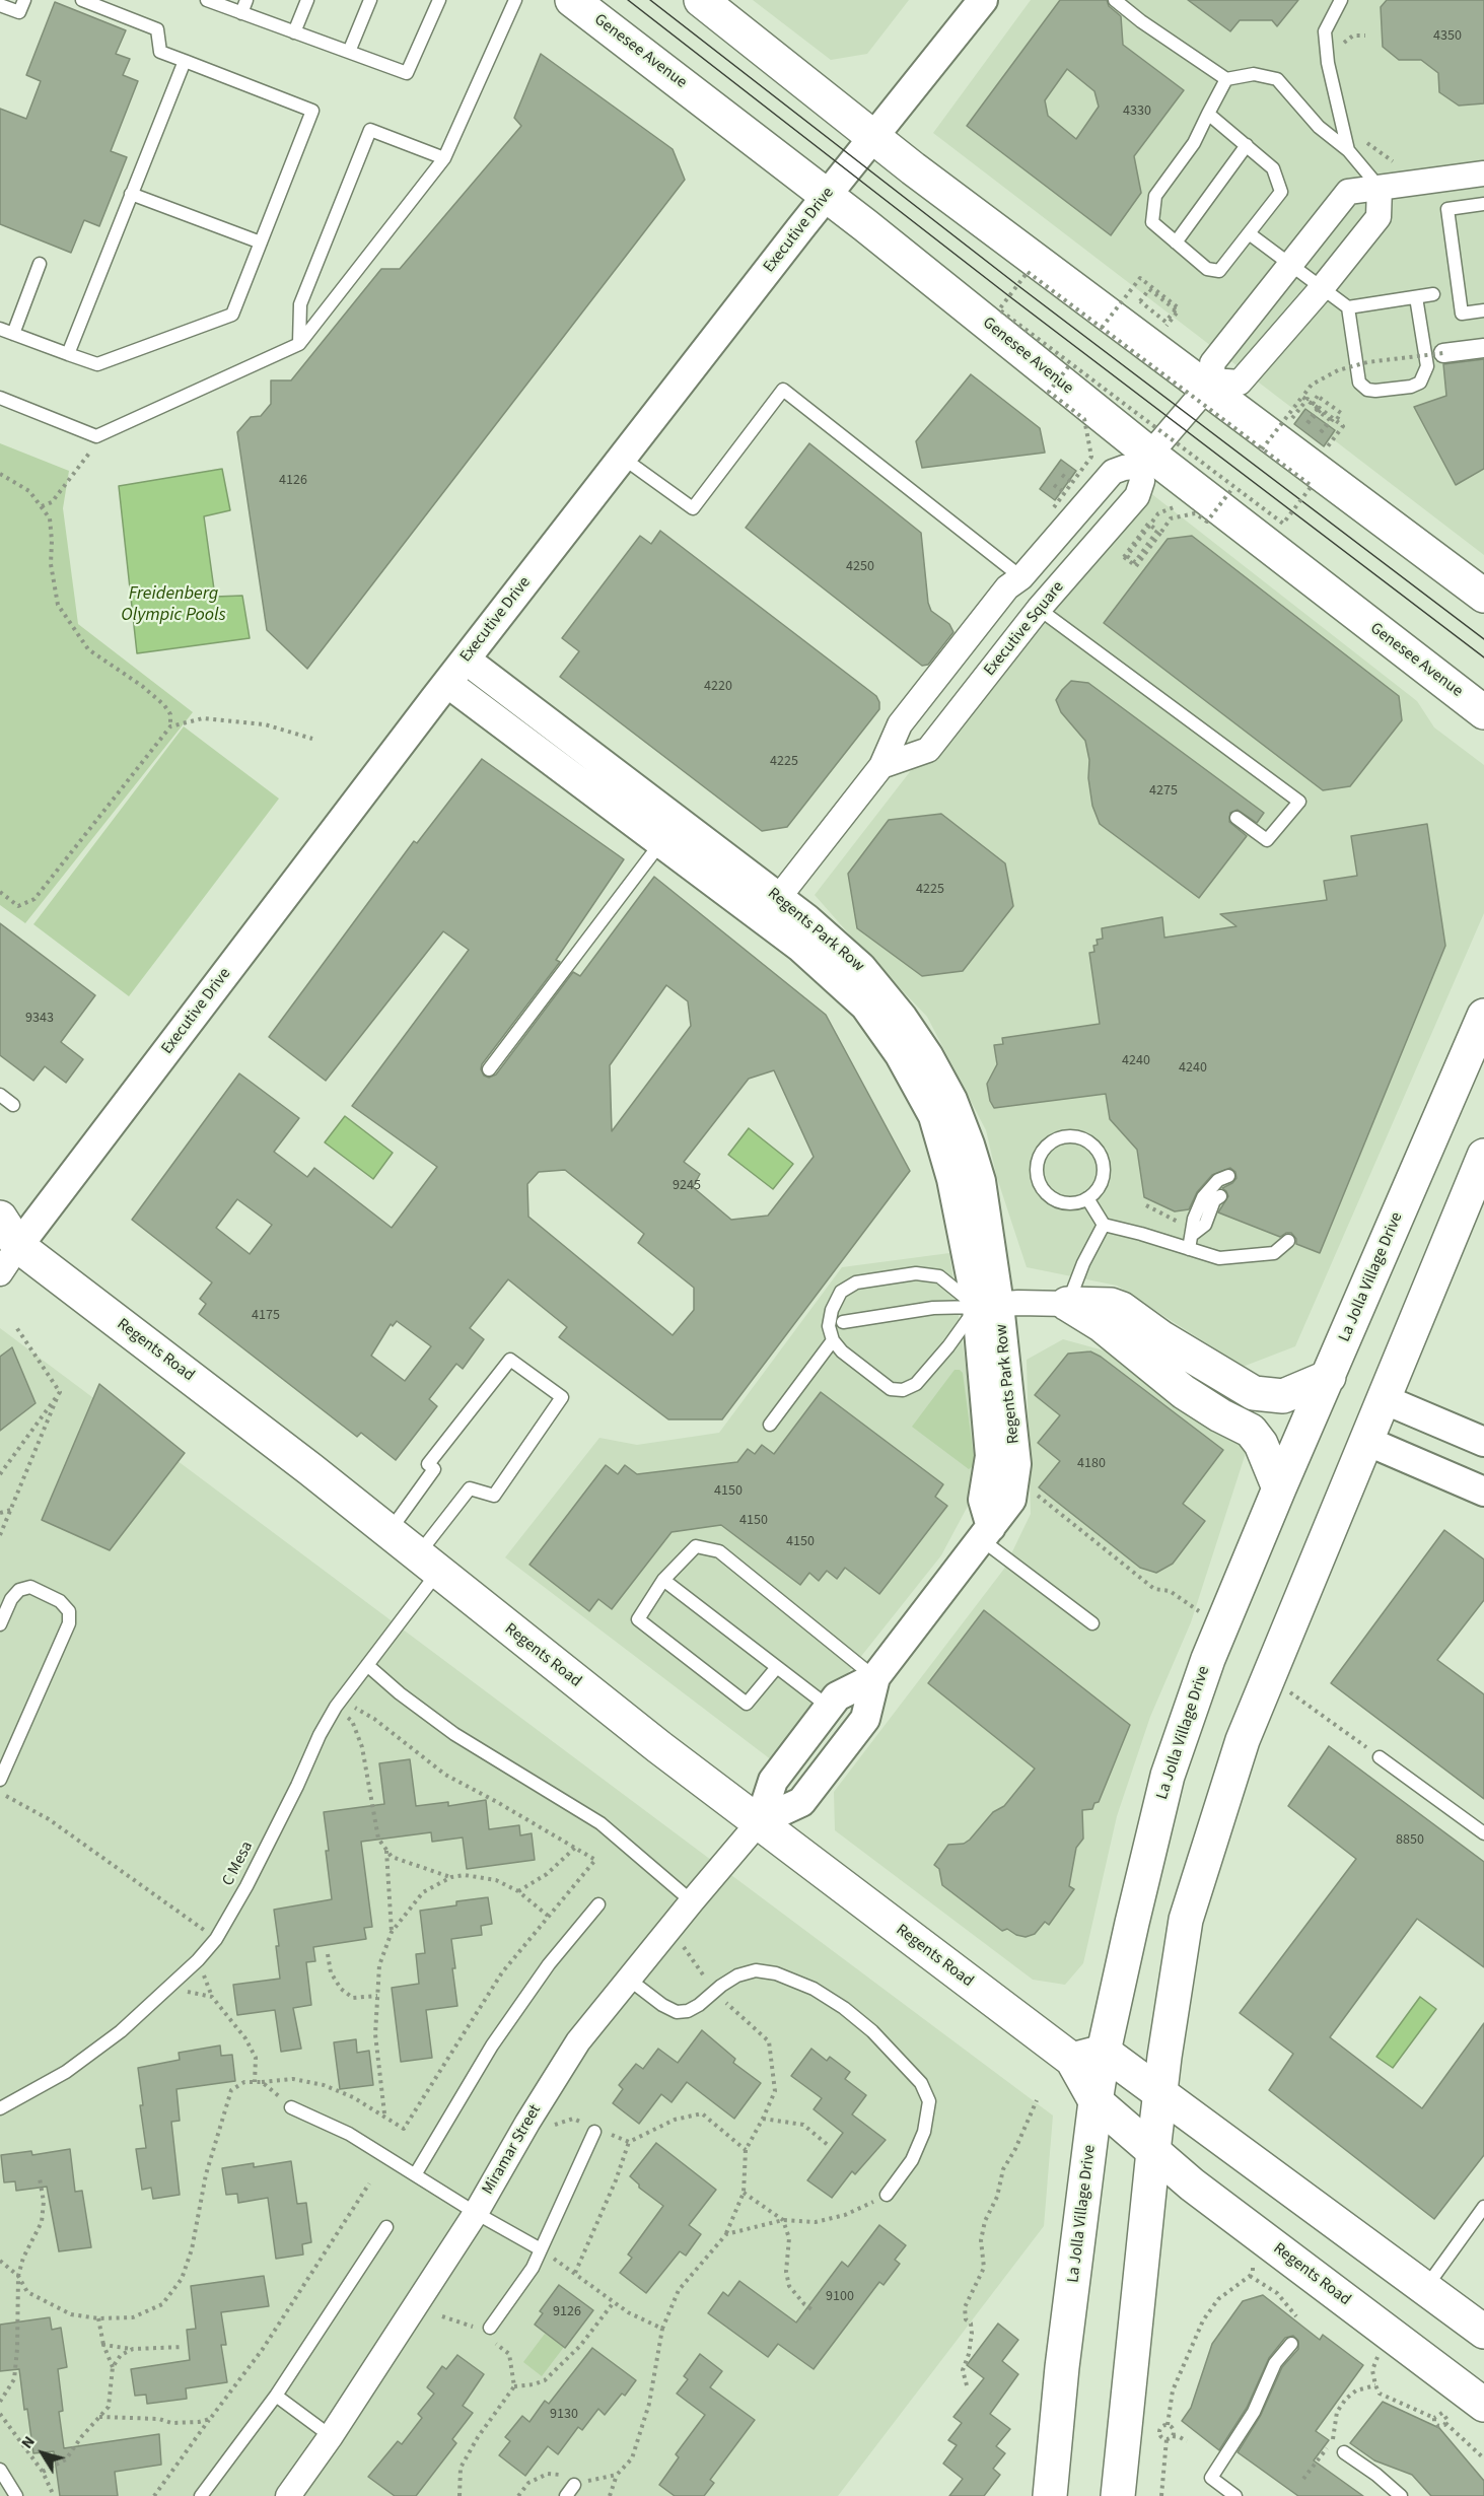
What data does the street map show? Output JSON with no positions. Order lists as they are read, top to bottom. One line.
{"streets":{"main road":["Genesee Avenue","La Jolla Village Drive","Regents Road"],"street":["Executive Drive","Executive Square","Regents Park Row","Miramar Street"],"lane":["C Mesa"]},"crossings":[["Genesee Avenue","Executive Drive"],["Genesee Avenue","Executive Square"],["Executive Drive","Regents Park Row"],["Executive Drive","Regents Road"],["Executive Square","Regents Park Row"],["La Jolla Village Drive","Regents Road"],["Regents Road","C Mesa"],["Regents Road","Miramar Street"]],"water":["Freidenberg Olympic Pools"],"house_numbers":["4350","4330","4126","4250","4220","4225","4275","4225","9343","4240","4240","9245","4175","4180","4150","4150","4150","8850","9100","9126","9130"],"north":"top left"}
